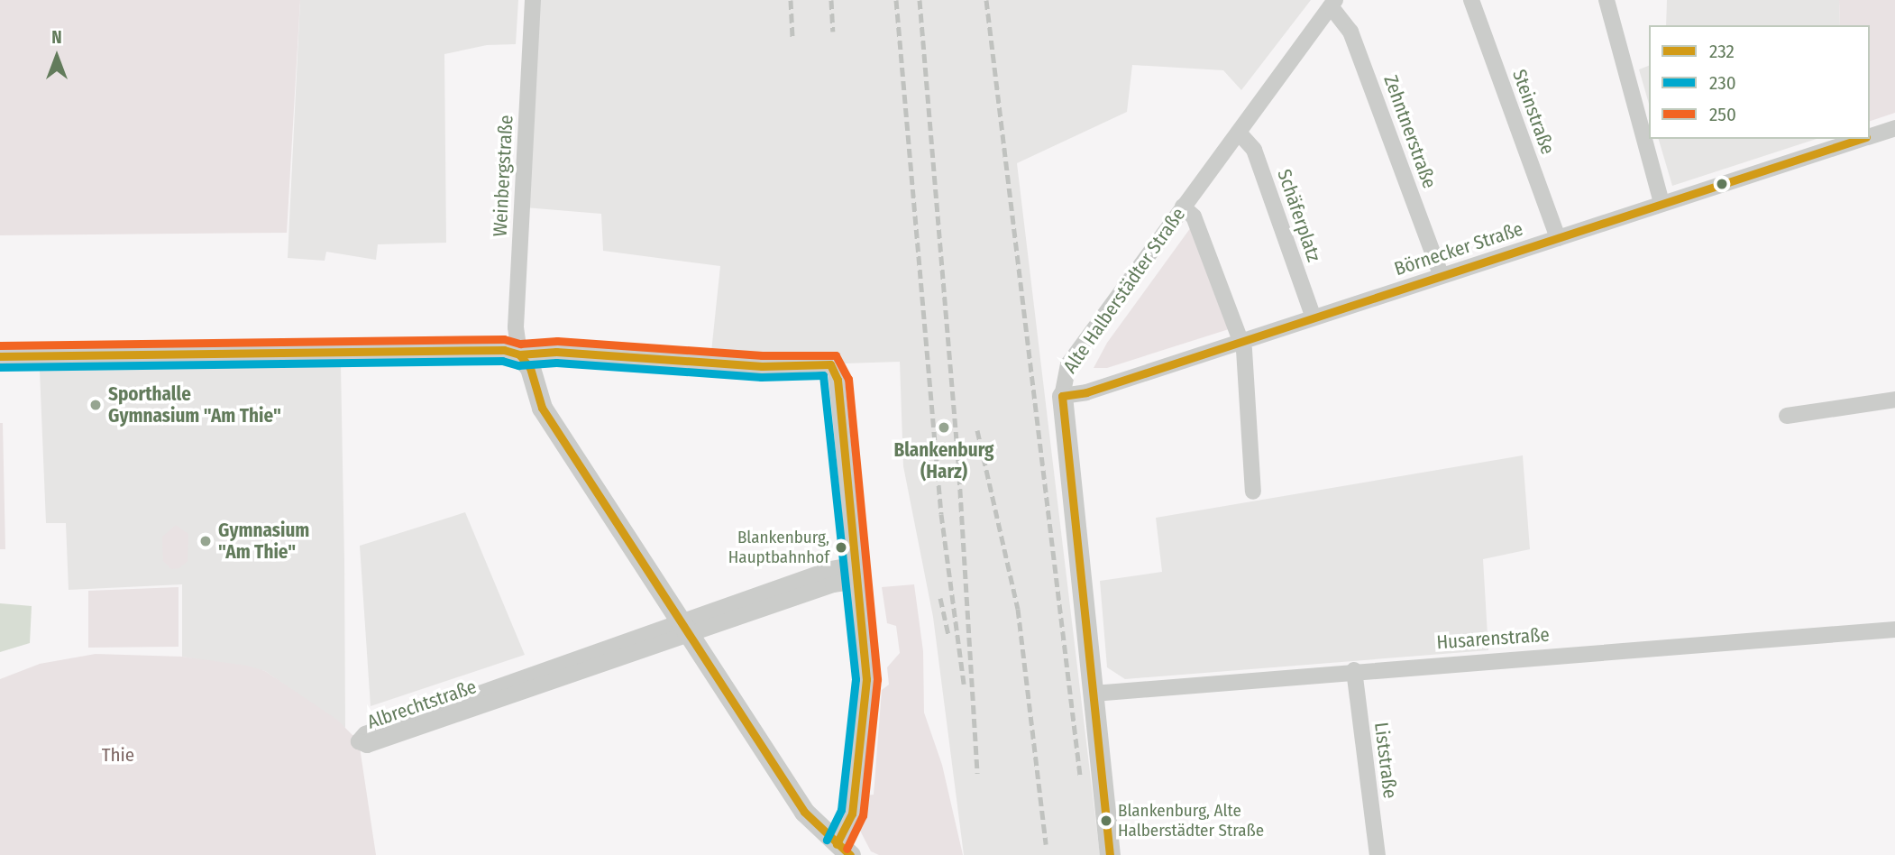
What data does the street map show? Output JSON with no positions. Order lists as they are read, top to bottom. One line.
{"streets":{"street":["Steinstraße","Zehntnerstraße","Weinbergstraße","Schäferplatz","Börnecker Straße","Alte Halberstädter Straße","Husarenstraße","Albrechtstraße","Liststraße"]},"crossings":[["Steinstraße","Börnecker Straße"],["Zehntnerstraße","Börnecker Straße"],["Zehntnerstraße","Alte Halberstädter Straße"],["Schäferplatz","Börnecker Straße"],["Schäferplatz","Alte Halberstädter Straße"],["Börnecker Straße","Alte Halberstädter Straße"],["Alte Halberstädter Straße","Husarenstraße"],["Husarenstraße","Liststraße"]],"parks":["Thie"],"places":["Sporthalle Gymnasium \"Am Thie\"","Blankenburg (Harz)","Gymnasium \"Am Thie\"","Blankenburg, Hauptbahnhof","Blankenburg, Alte Halberstädter Straße"],"lines":["transit line 232","transit line 250","transit line 230"],"legend":["232","230","250"],"north":"top"}
